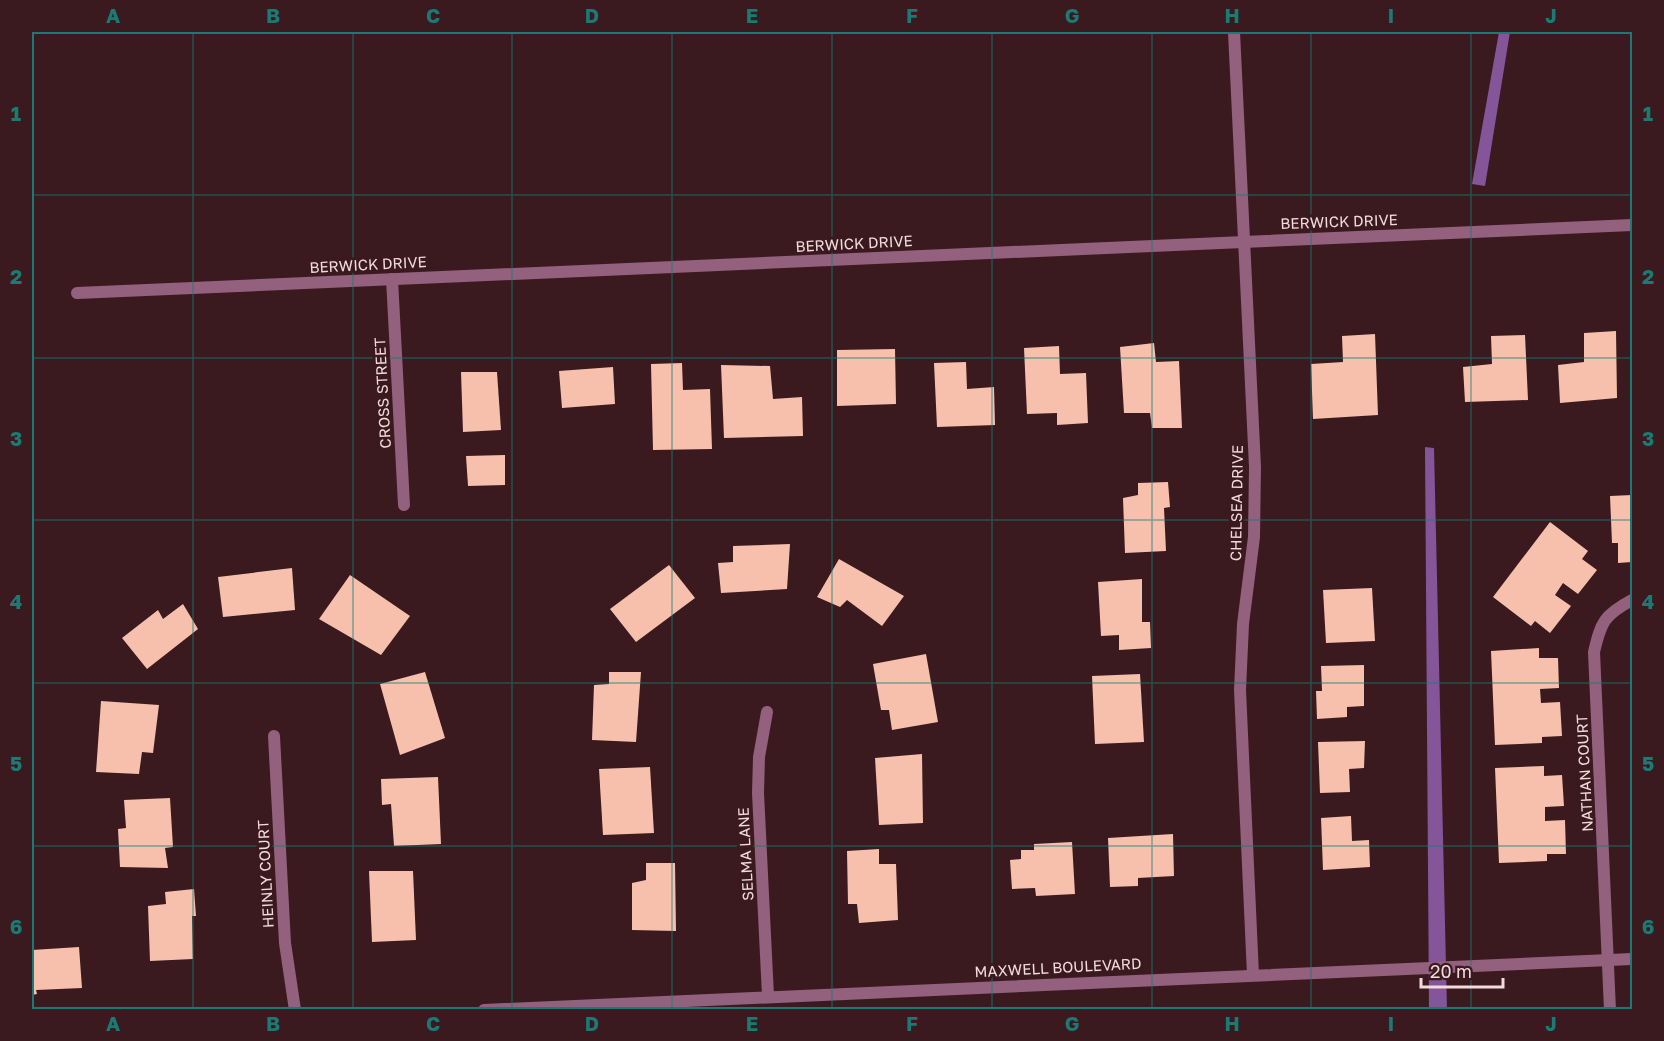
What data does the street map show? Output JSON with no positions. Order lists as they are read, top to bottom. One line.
{"streets":{"street":["BERWICK DRIVE","CROSS STREET","CHELSEA DRIVE","NATHAN COURT","SELMA LANE","HEINLY COURT","MAXWELL BOULEVARD"]},"crossings":[["BERWICK DRIVE","CROSS STREET"],["BERWICK DRIVE","CHELSEA DRIVE"],["CHELSEA DRIVE","MAXWELL BOULEVARD"],["NATHAN COURT","MAXWELL BOULEVARD"],["SELMA LANE","MAXWELL BOULEVARD"]],"scale_bar":"20 m","grid":{"columns":["A","B","C","D","E","F","G","H","I","J"],"rows":["1","2","3","4","5","6"]}}
